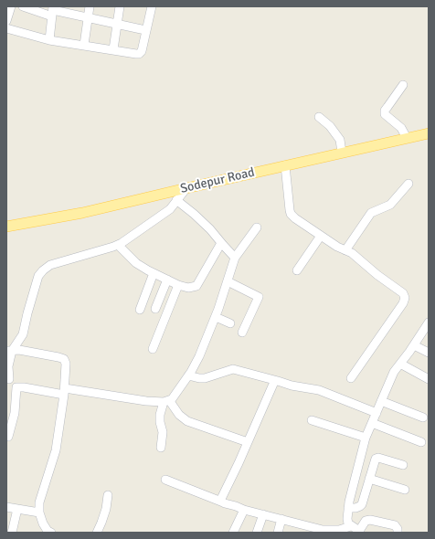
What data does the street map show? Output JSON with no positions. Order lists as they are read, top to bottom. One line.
{"streets":{"main road":["Sodepur Road"]}}
